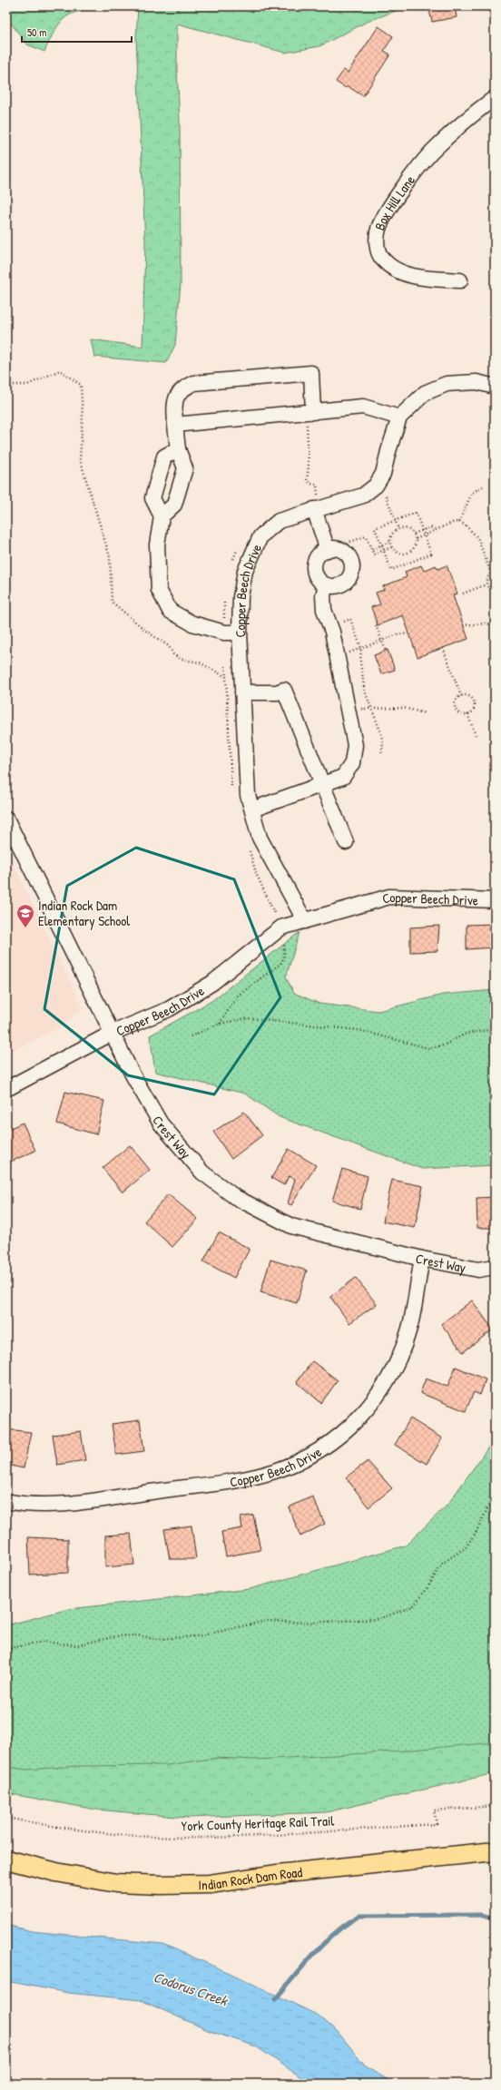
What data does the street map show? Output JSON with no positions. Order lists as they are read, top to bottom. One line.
{"streets":{"main road":["Indian Rock Dam Road"],"street":["Box Hill Lane","Copper Beech Drive","Crest Way"],"path":["York County Heritage Rail Trail"]},"crossings":[["Copper Beech Drive","Crest Way"]],"water":["Codorus Creek"],"places":{"school or university":["Indian Rock Dam Elementary School"]},"scale_bar":"50 m"}
